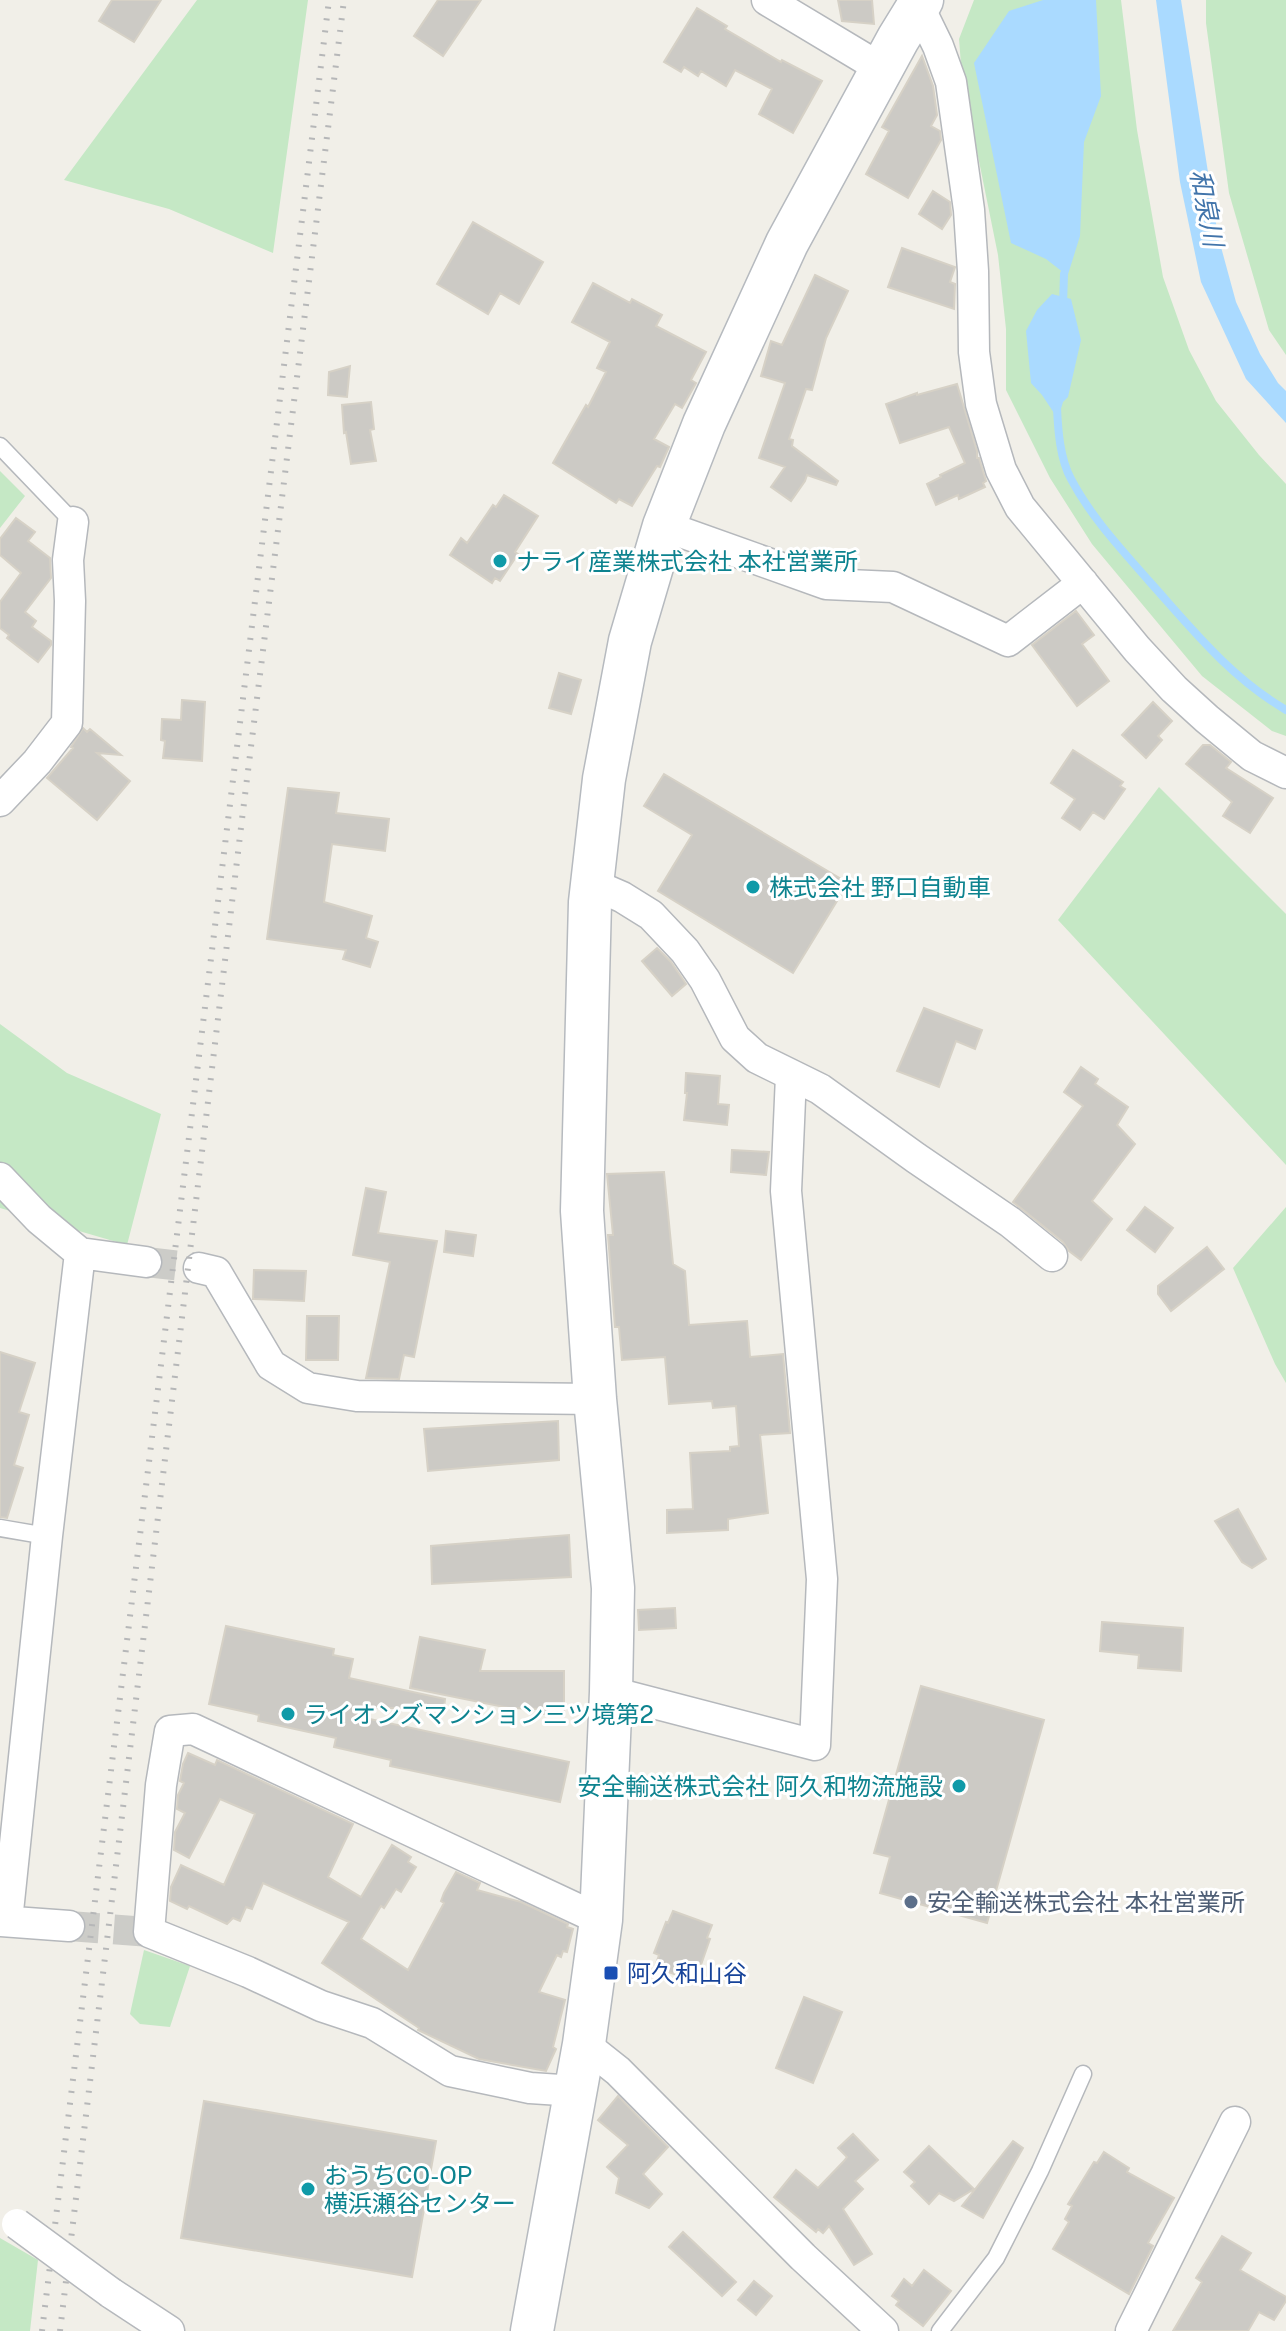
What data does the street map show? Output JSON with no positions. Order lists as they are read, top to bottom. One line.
{"water":["和泉川"],"places":{"other":["ナライ産業株式会社 本社営業所","株式会社 野口自動車","ライオンズマンション三ツ境第2","安全輸送株式会社 阿久和物流施設","安全輸送株式会社 本社営業所","おうちCO-OP 横浜瀬谷センター"],"transit":["阿久和山谷"]}}
